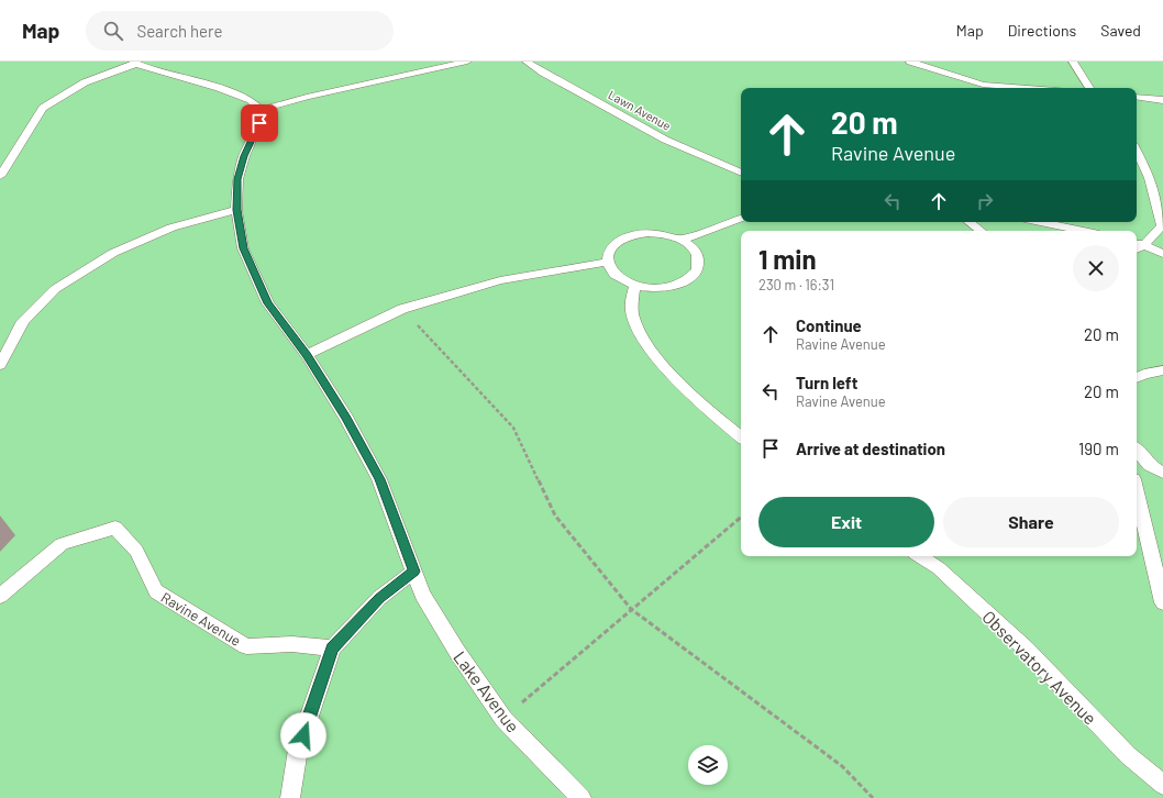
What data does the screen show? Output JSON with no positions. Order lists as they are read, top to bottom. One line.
{"streets":{"lane":["Lawn Avenue","Ravine Avenue","Observatory Avenue","Lake Avenue"]},"page":{"header":"Map","search":"Search here","nav":["Map","Directions","Saved"],"turn":["20 m","Ravine Avenue"],"heading":["1 min","230 m · 16:31"],"list":[{"name":"Continue","note":"Ravine Avenue","value":"20 m"},{"name":"Turn left","note":"Ravine Avenue","value":"20 m"},{"name":"Arrive at destination","value":"190 m"}],"buttons":["Exit","Share"]}}
